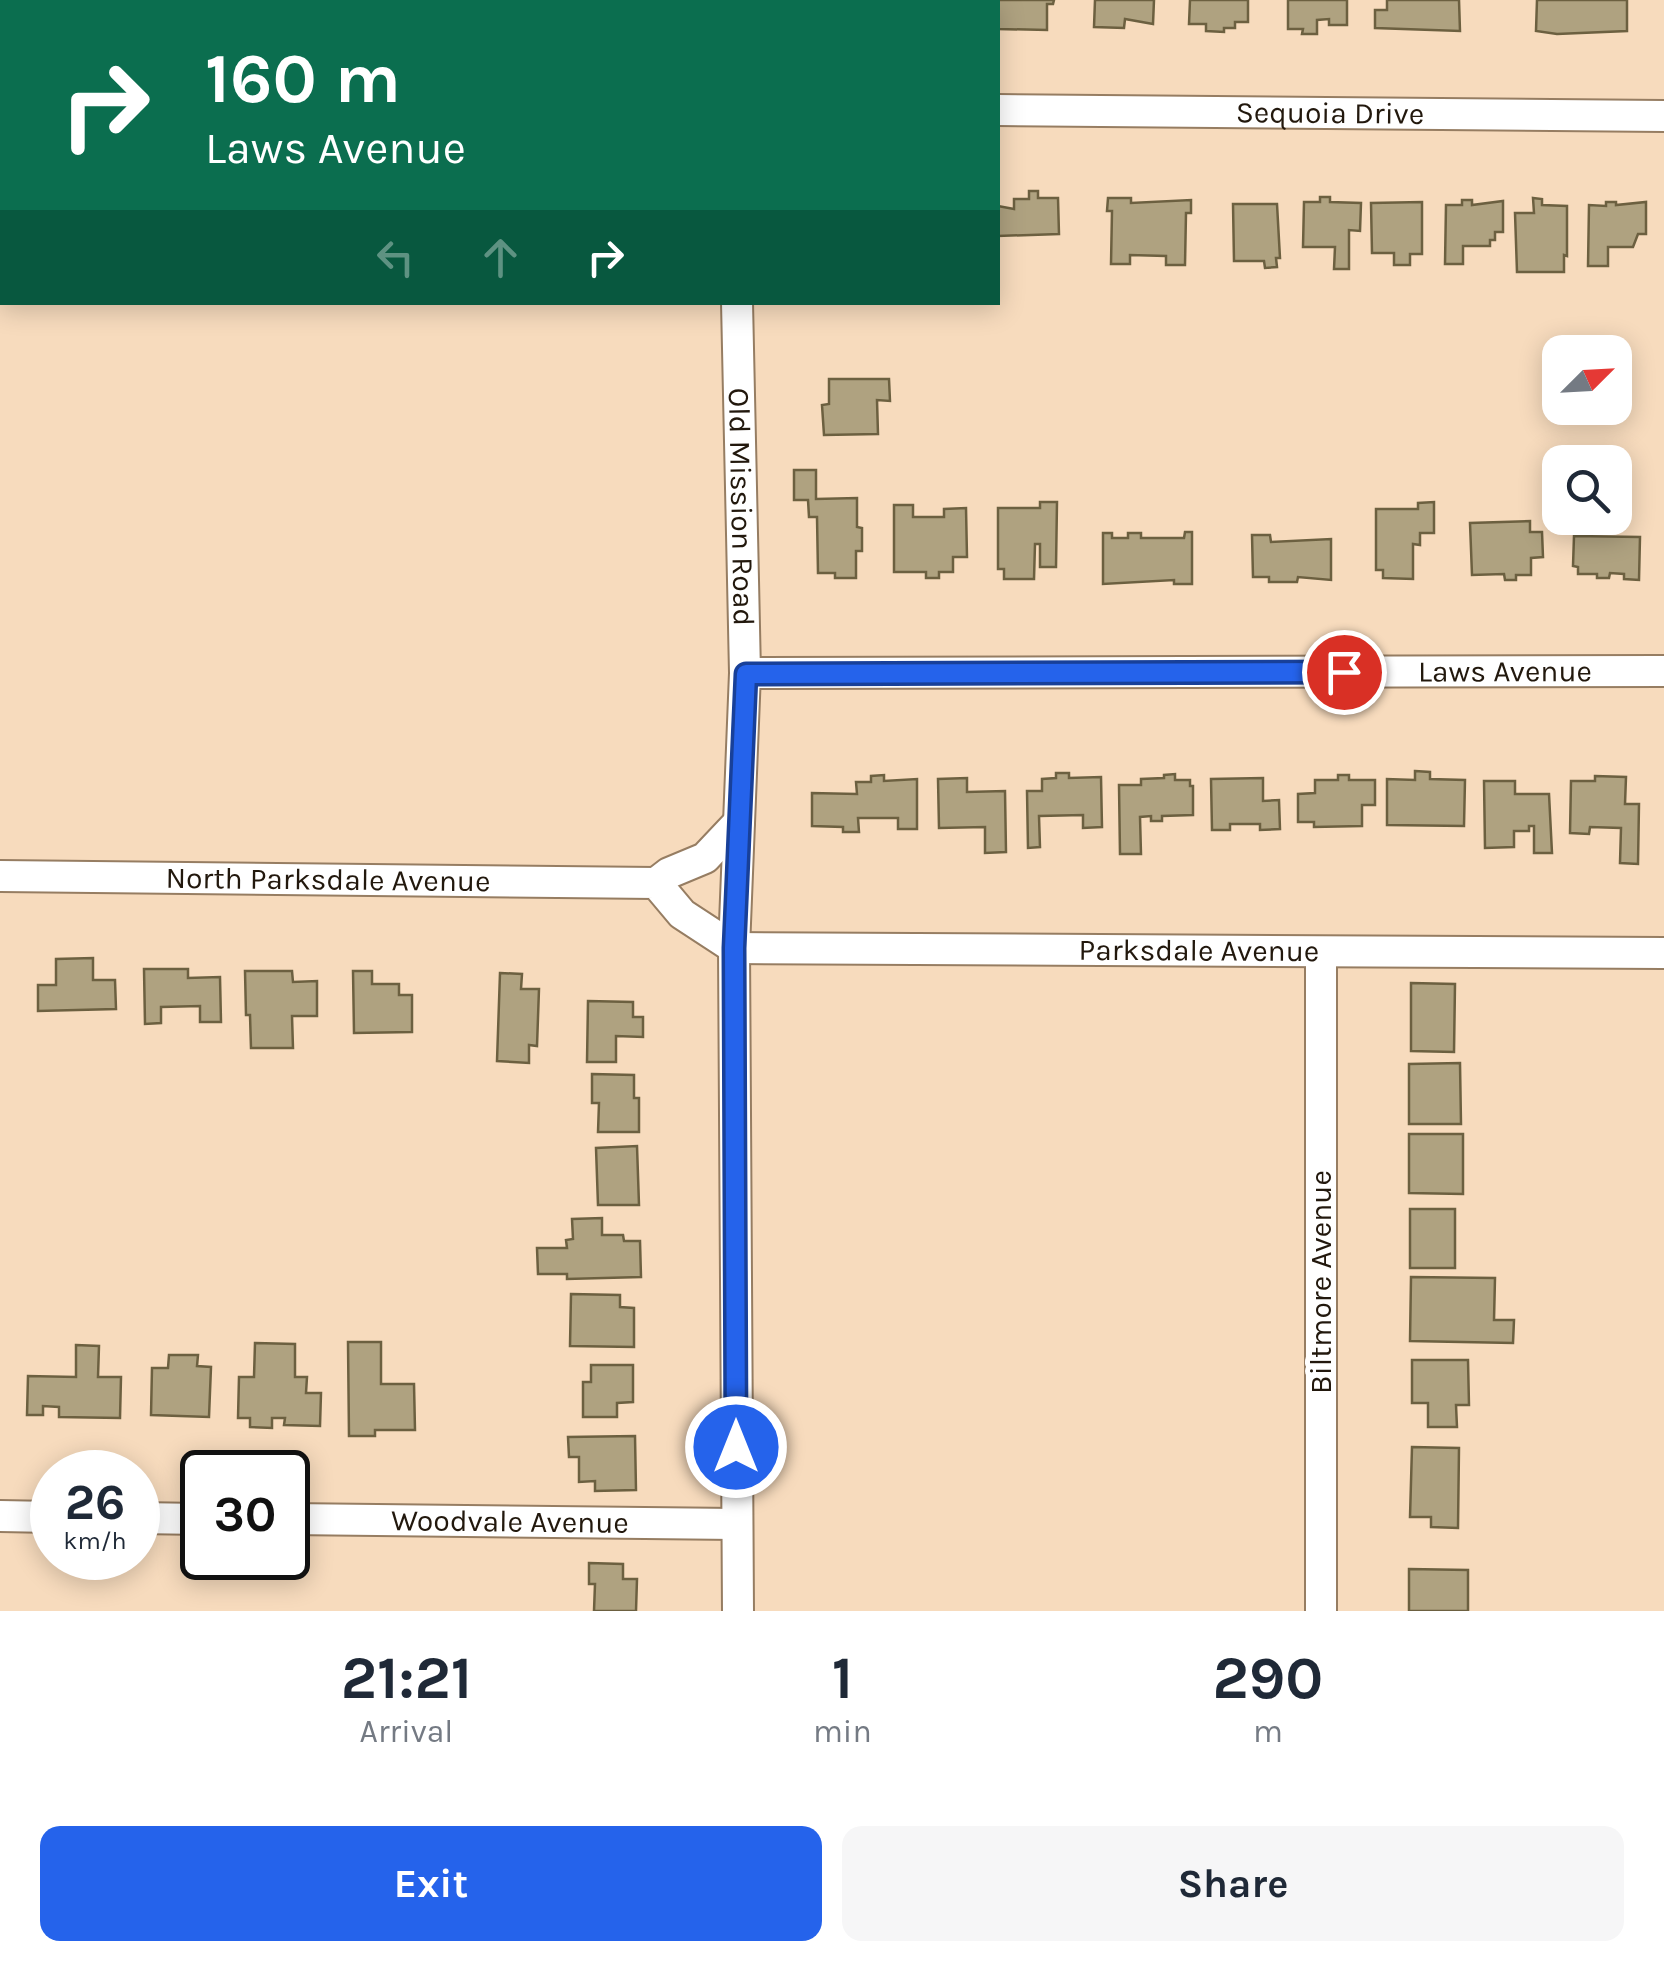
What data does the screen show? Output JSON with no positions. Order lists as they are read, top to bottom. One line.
{"streets":{"street":["Sequoia Drive","Old Mission Road","Laws Avenue","North Parksdale Avenue","Parksdale Avenue","Biltmore Avenue","Woodvale Avenue"]},"crossings":[["Old Mission Road","Laws Avenue"],["Old Mission Road","North Parksdale Avenue"],["Old Mission Road","Parksdale Avenue"],["Old Mission Road","Woodvale Avenue"],["Parksdale Avenue","Biltmore Avenue"]],"north":"top right","page":{"turn":["160 m","Laws Avenue"],"speed":"26 km/h","limit":"30","eta":["21:21","Arrival","1","min","290","m"],"buttons":["Exit","Share"]}}
